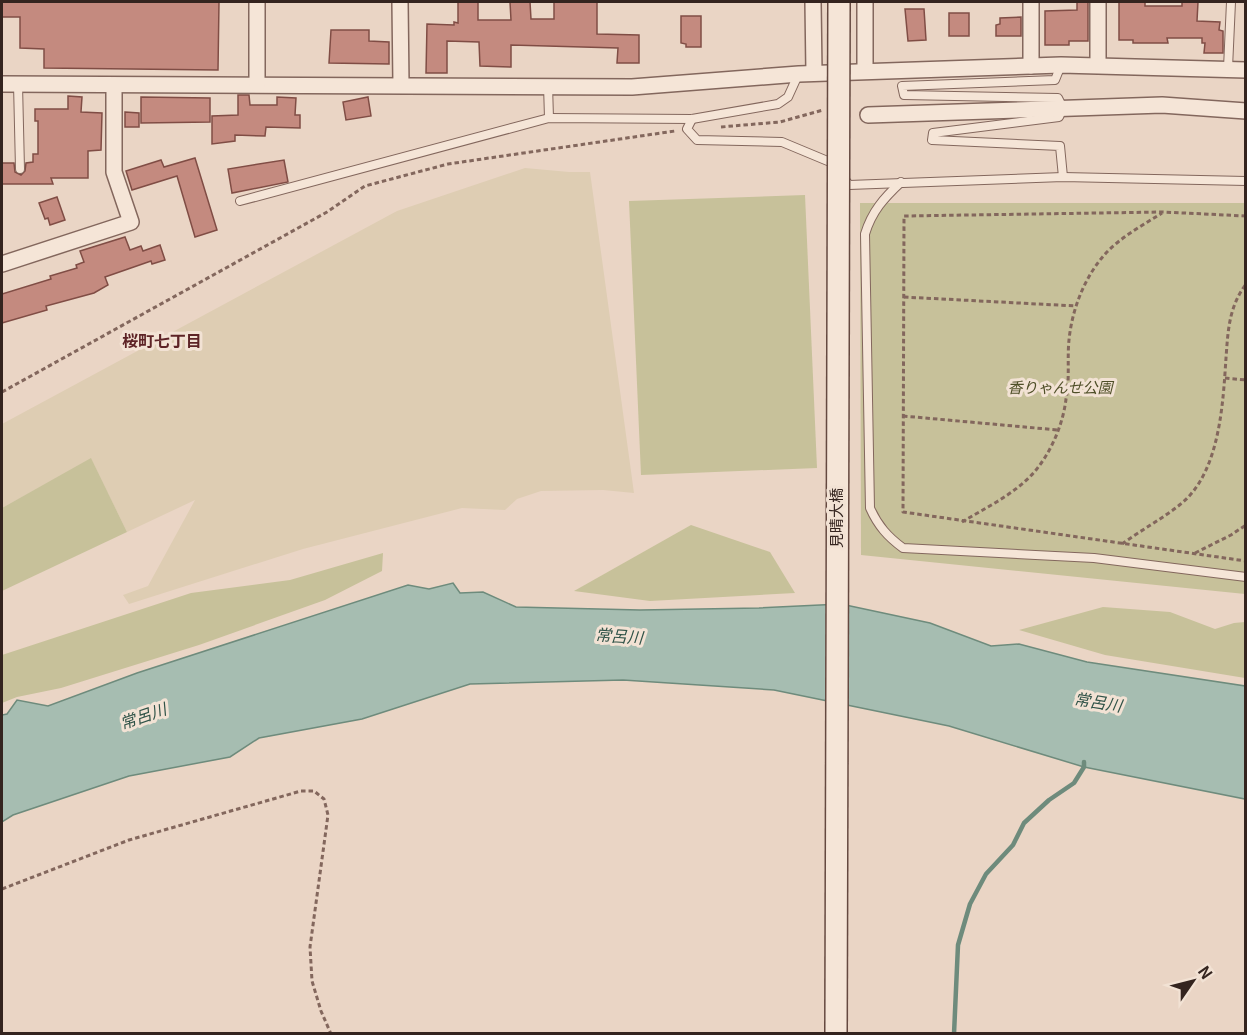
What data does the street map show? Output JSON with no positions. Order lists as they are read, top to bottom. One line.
{"streets":{"main road":["見晴大橋"]},"districts":["桜町七丁目"],"water":["常呂川"],"parks":["香りゃんせ公園"],"north":"top right"}
